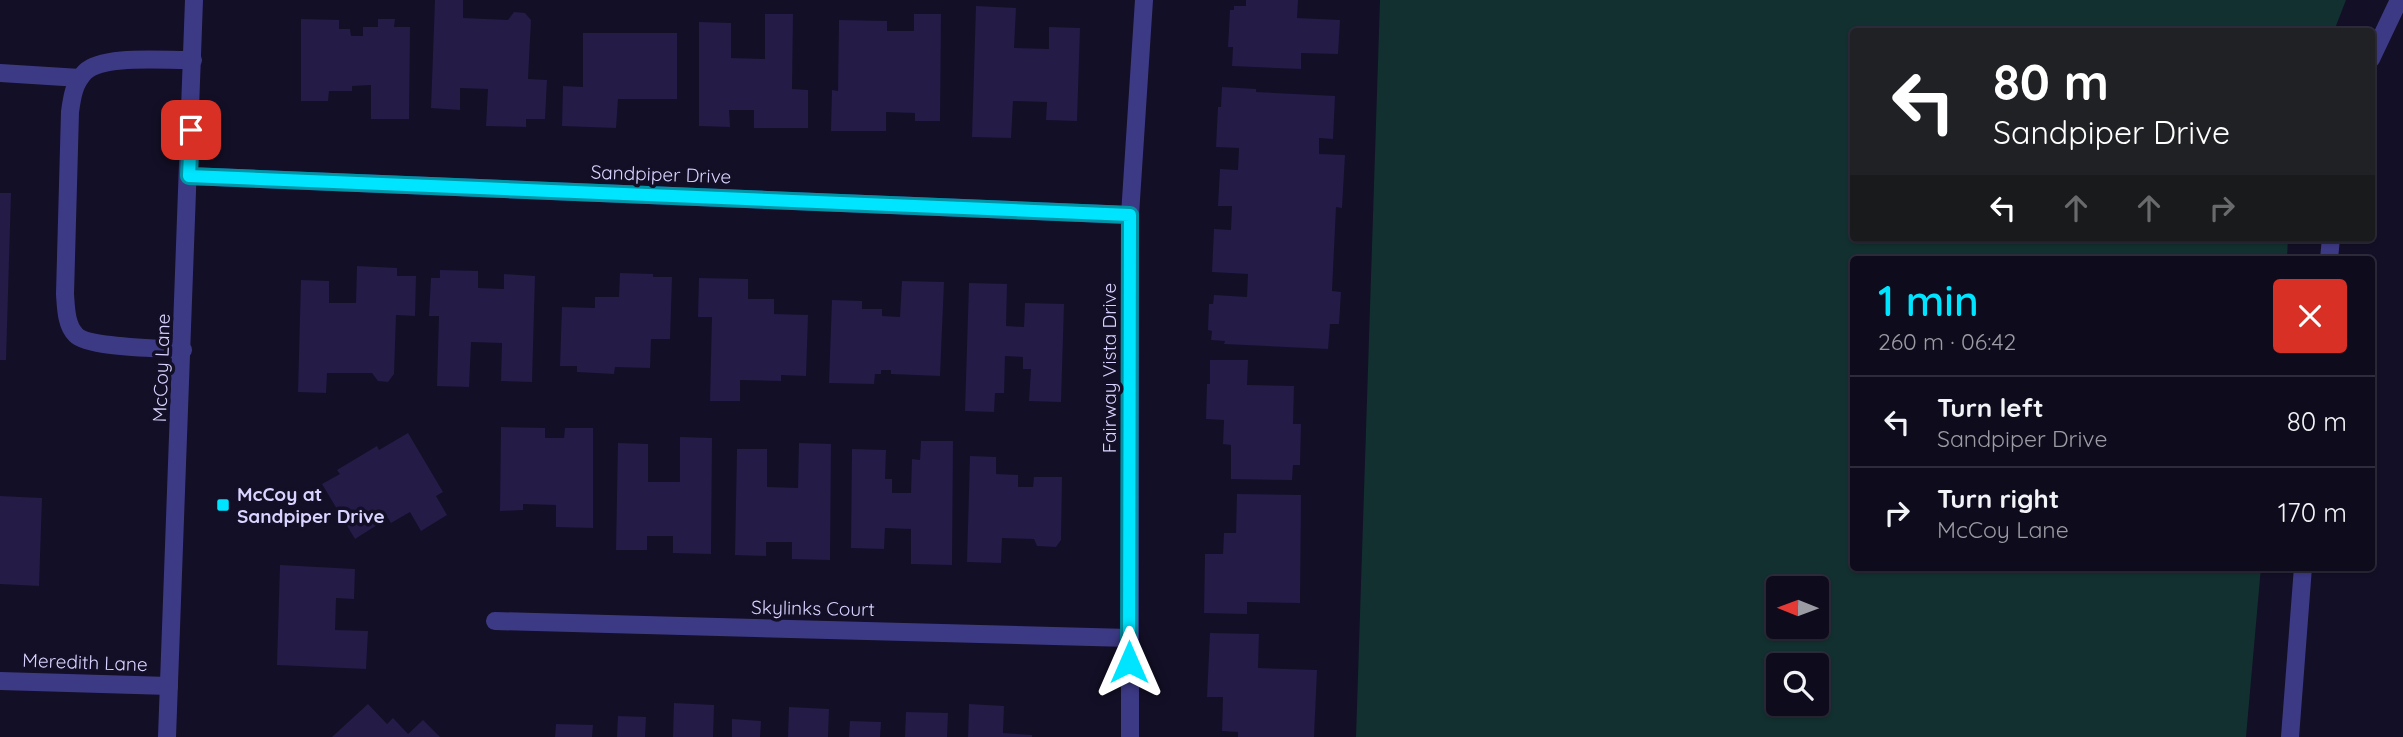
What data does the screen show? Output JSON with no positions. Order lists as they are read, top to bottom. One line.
{"streets":{"street":["Sandpiper Drive","McCoy Lane","Fairway Vista Drive","Skylinks Court","Meredith Lane"]},"crossings":[["Sandpiper Drive","McCoy Lane"],["Sandpiper Drive","Fairway Vista Drive"],["McCoy Lane","Meredith Lane"],["Fairway Vista Drive","Skylinks Court"]],"places":{"transit":["McCoy at Sandpiper Drive"]},"north":"left","page":{"turn":["80 m","Sandpiper Drive"],"heading":["1 min","260 m · 06:42"],"list":[{"name":"Turn left","note":"Sandpiper Drive","value":"80 m"},{"name":"Turn right","note":"McCoy Lane","value":"170 m"}]}}
